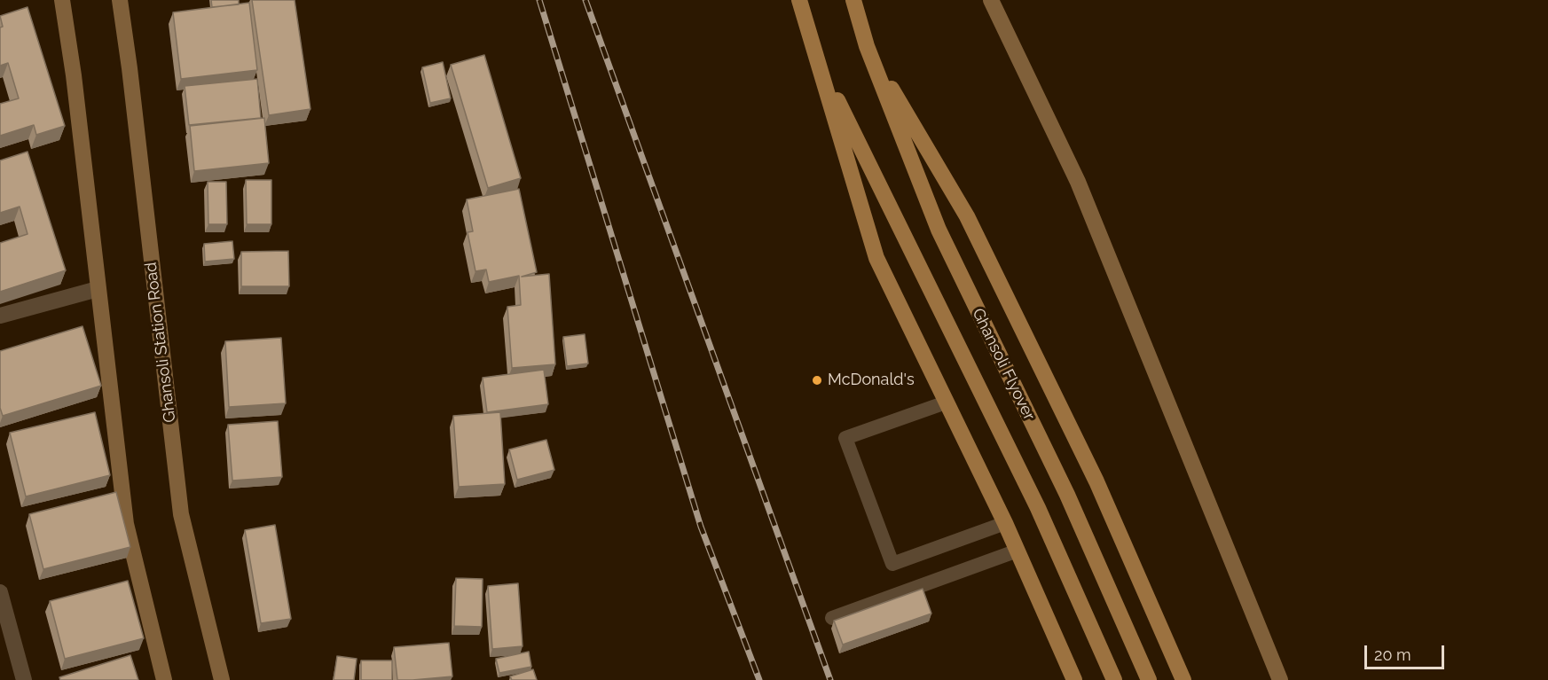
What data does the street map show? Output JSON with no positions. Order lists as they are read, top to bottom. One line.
{"streets":{"main road":["Ghansoli Flyover"],"street":["Ghansoli Station Road"]},"places":["McDonald's"],"scale_bar":"20 m"}
